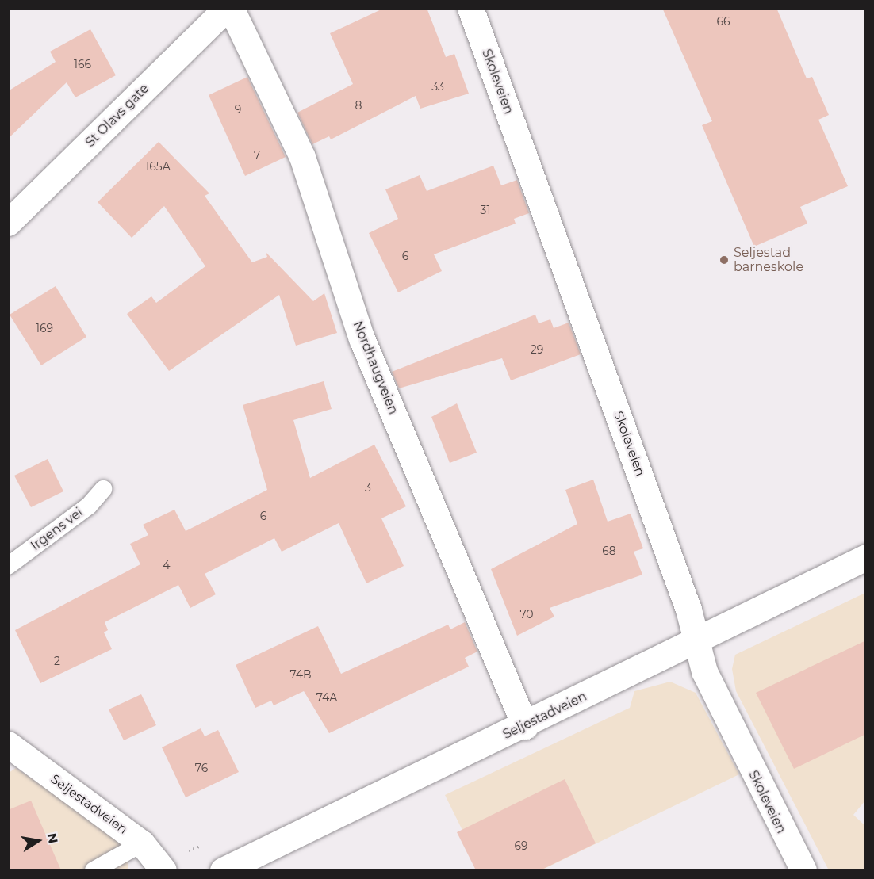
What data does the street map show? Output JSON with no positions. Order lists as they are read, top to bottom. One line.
{"streets":{"street":["Skoleveien","St Olavs gate","Nordhaugveien","Seljestadveien"],"lane":["Irgens vei"]},"crossings":[["Skoleveien","Seljestadveien"],["Nordhaugveien","Seljestadveien"]],"places":["Seljestad barneskole"],"house_numbers":["66","166","33","8","9","7","165A","31","6","169","29","3","6","68","4","70","2","74B","74A","76","69"],"north":"right"}
